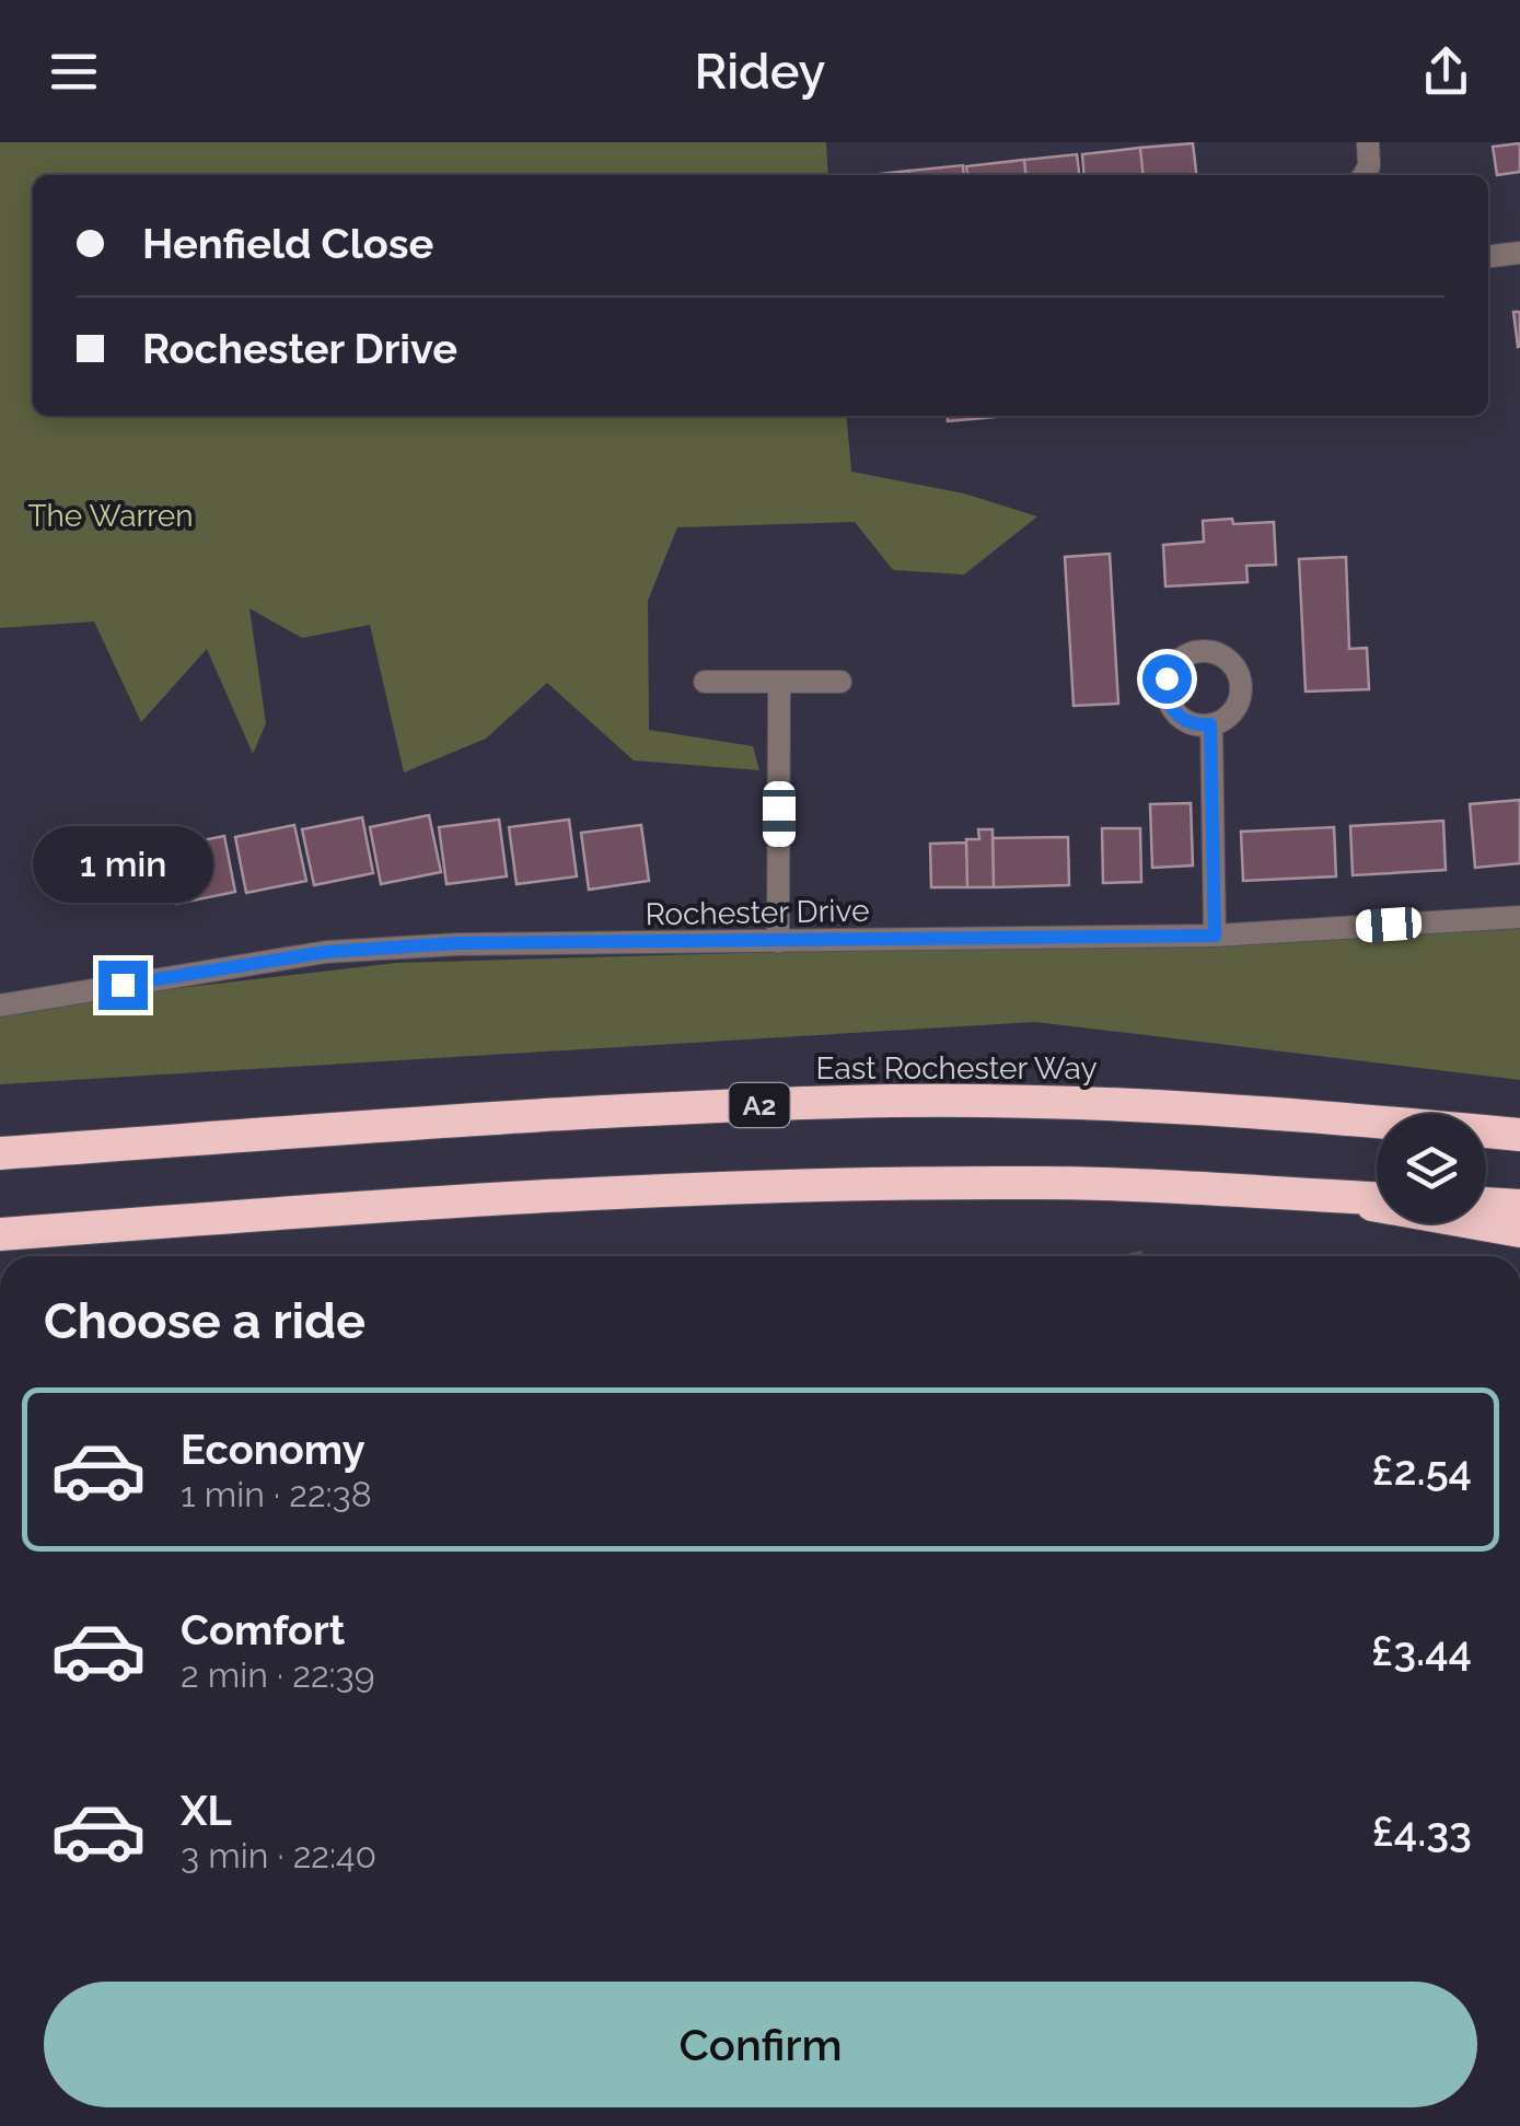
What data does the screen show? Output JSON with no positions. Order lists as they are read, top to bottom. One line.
{"streets":{"highway":["East Rochester Way","A2"],"street":["Rochester Drive"]},"parks":["The Warren"],"page":{"header":"Ridey","banner":["Henfield Close","Rochester Drive"],"bubble":"1 min","heading":"Choose a ride","list":[{"name":"Economy","note":"1 min · 22:38","value":"£2.54"},{"name":"Comfort","note":"2 min · 22:39","value":"£3.44"},{"name":"XL","note":"3 min · 22:40","value":"£4.33"}],"buttons":"Confirm"}}
